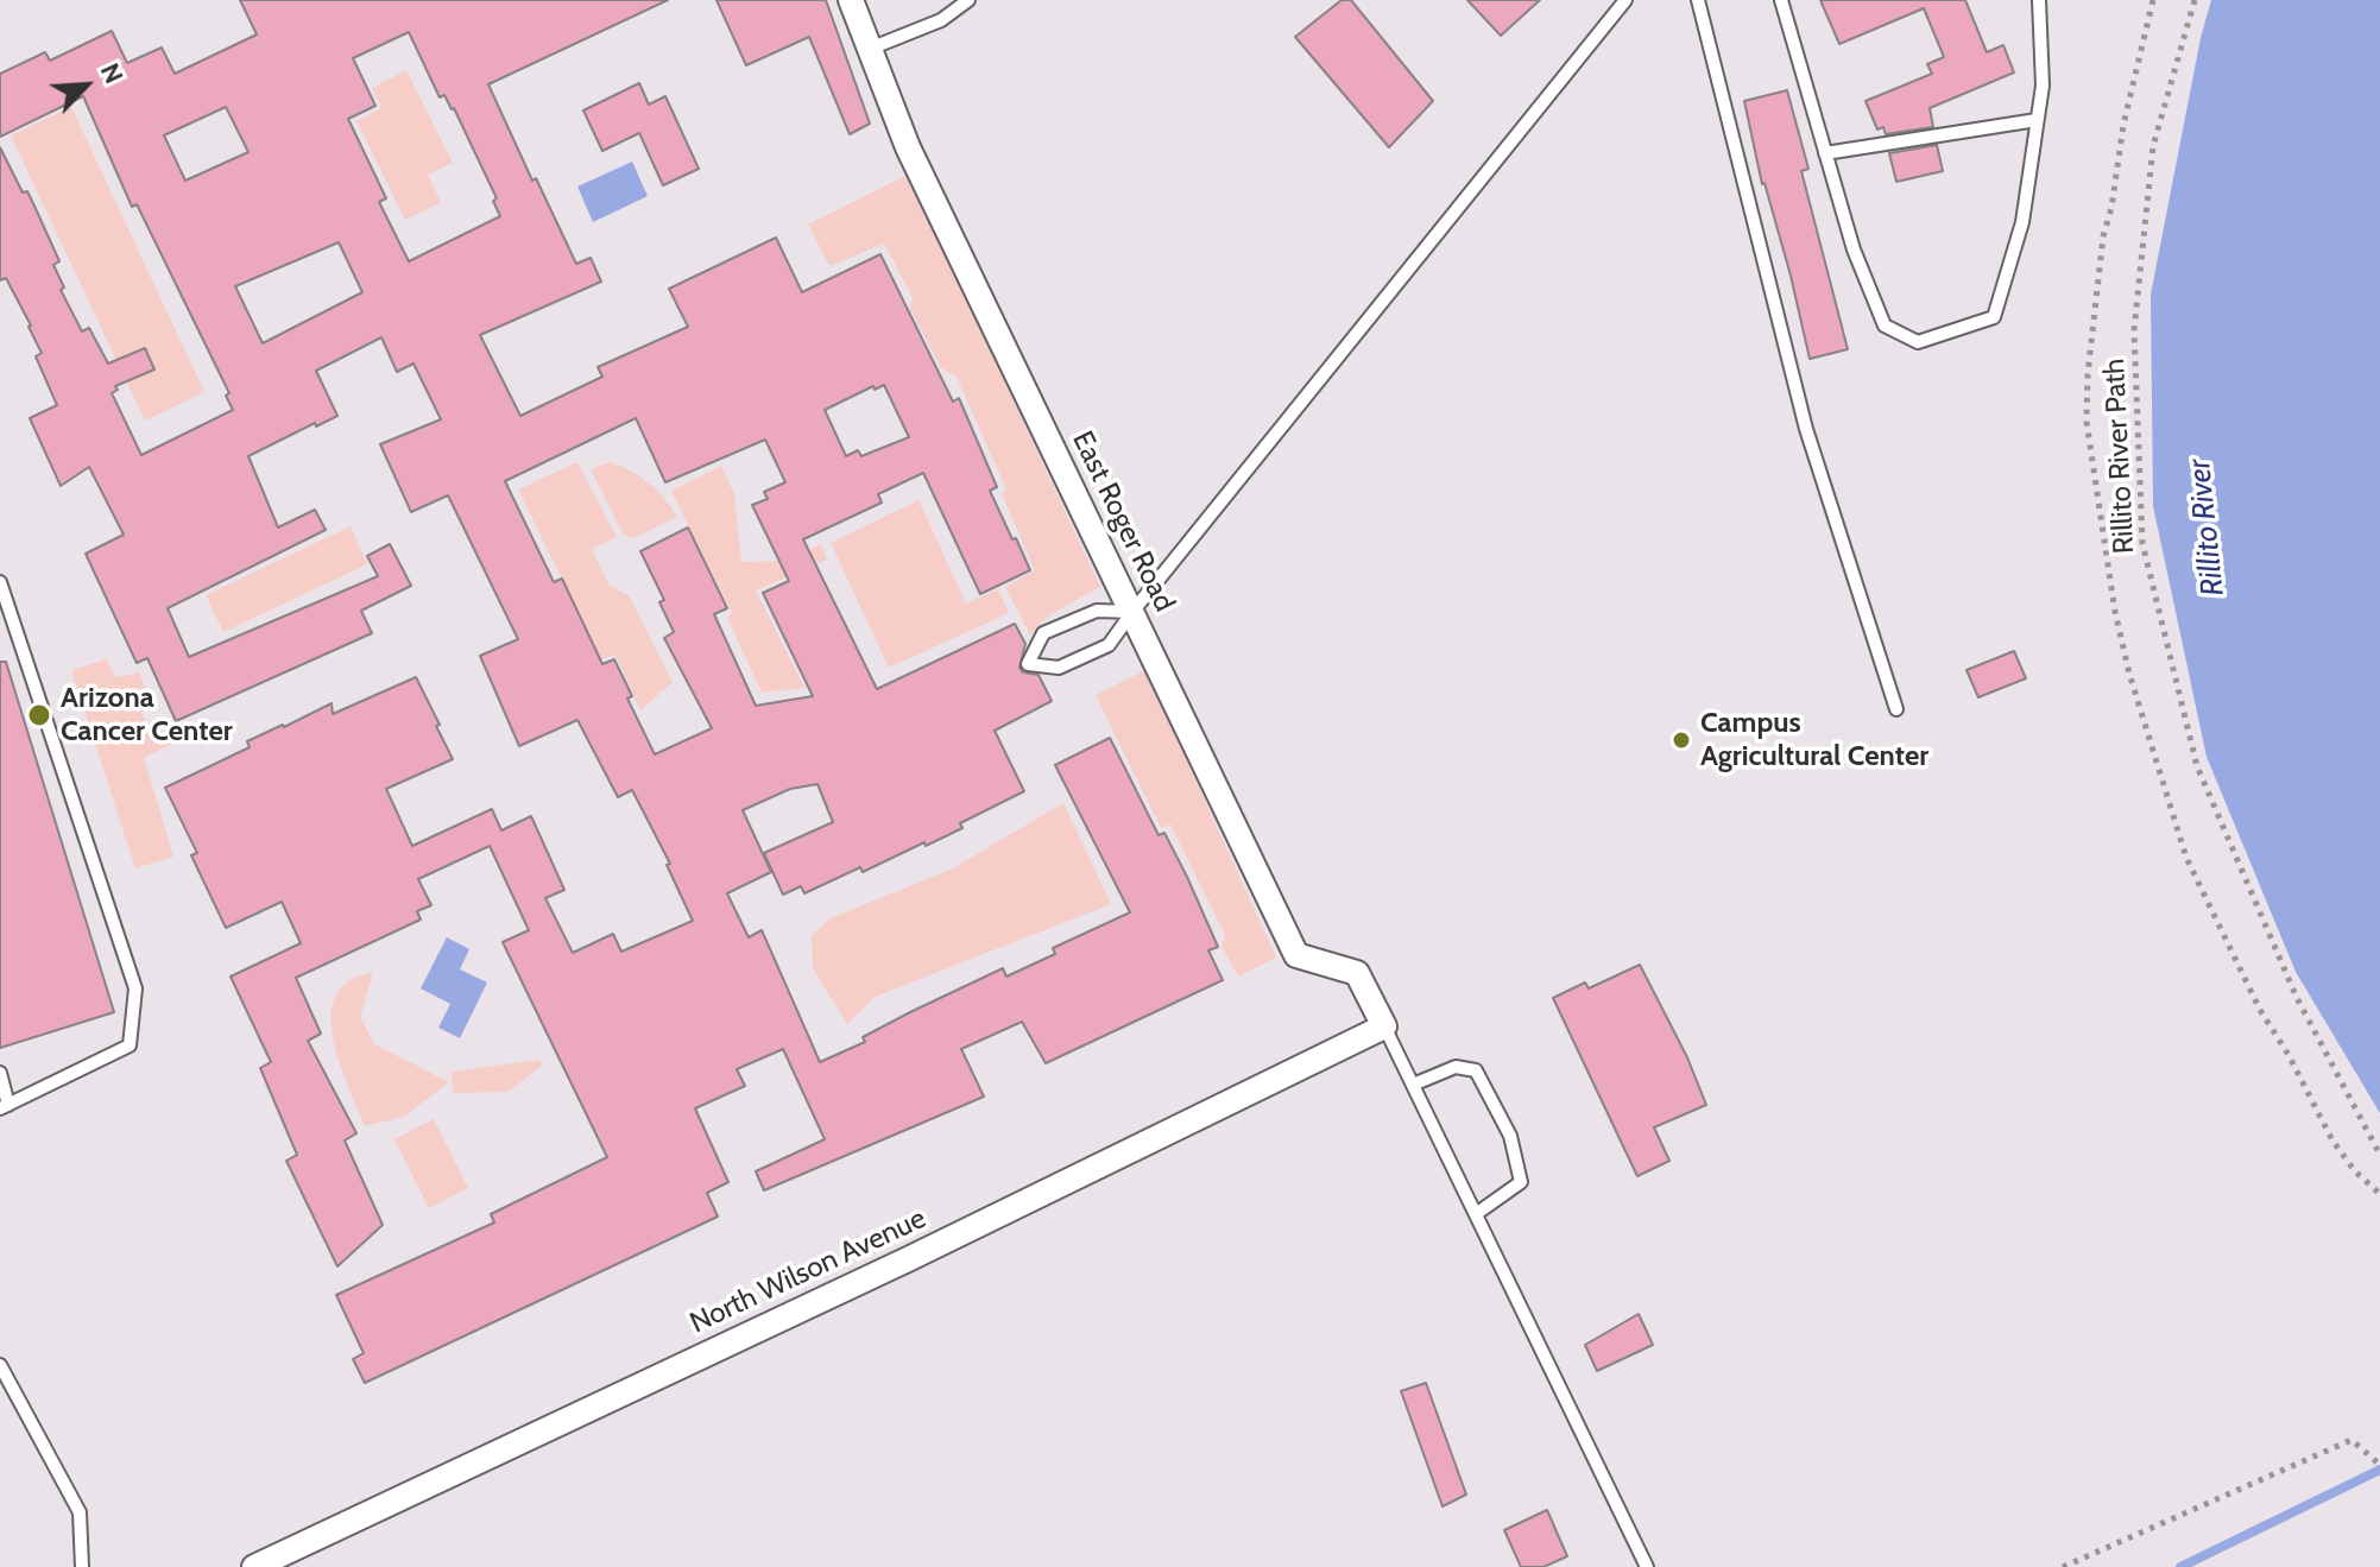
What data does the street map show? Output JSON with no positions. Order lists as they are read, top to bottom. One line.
{"streets":{"street":["East Roger Road","North Wilson Avenue"],"path":["Rillito River Path"]},"crossings":[["East Roger Road","North Wilson Avenue"]],"water":["Rillito River"],"places":["Arizona Cancer Center","Campus Agricultural Center"],"north":"top right"}
